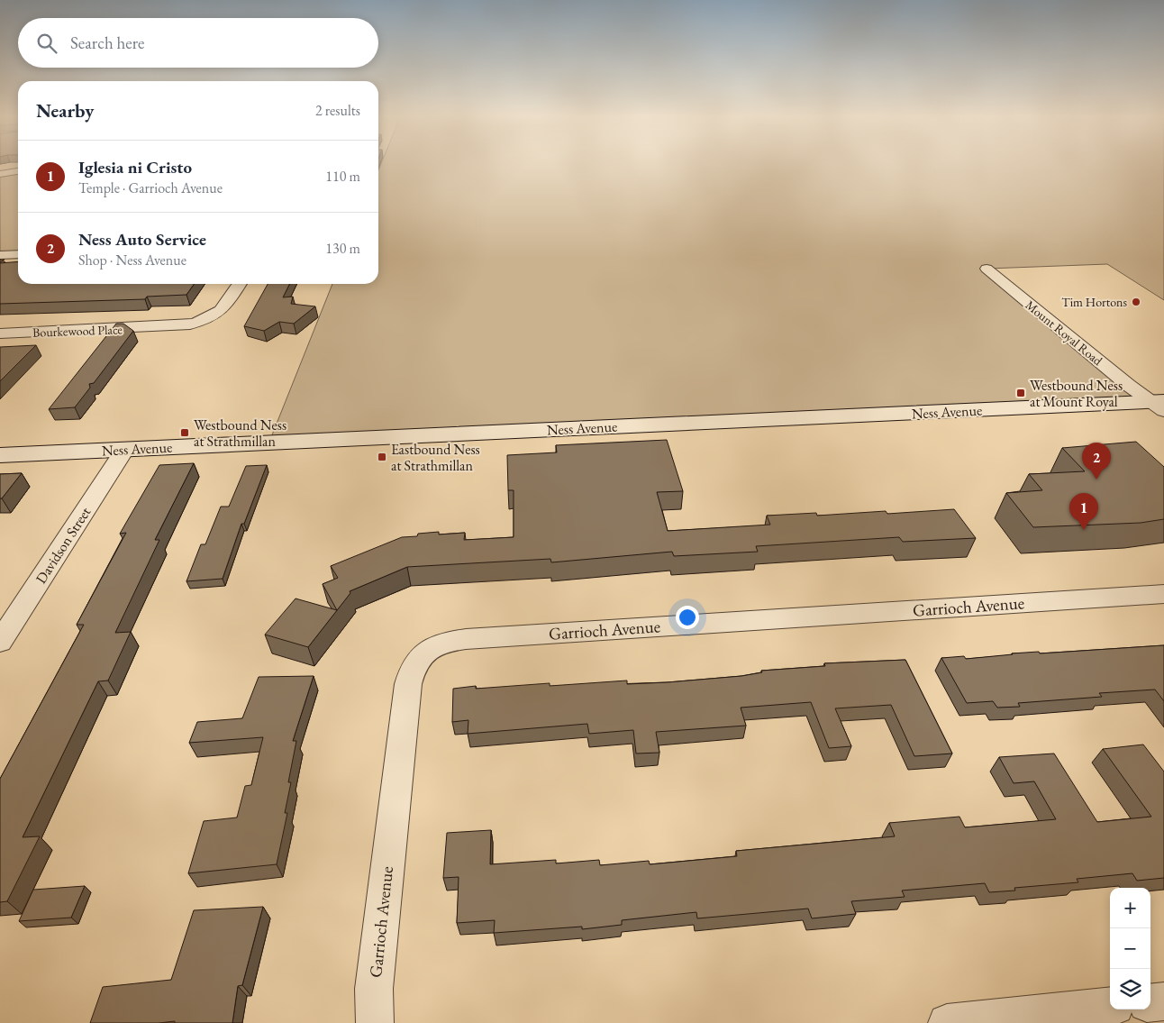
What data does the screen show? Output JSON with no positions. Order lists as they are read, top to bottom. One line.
{"streets":{"main road":["Ness Avenue"],"street":["Bourkewood Place","Mount Royal Road","Davidson Street","Garrioch Avenue"]},"crossings":[["Mount Royal Road","Ness Avenue"],["Ness Avenue","Davidson Street"]],"places":{"other":["Tim Hortons"],"transit":["Westbound Ness at Mount Royal","Westbound Ness at Strathmillan","Eastbound Ness at Strathmillan"]},"page":{"search":"Search here","heading":["Nearby","2 results"],"list":[{"mark":"1","name":"Iglesia ni Cristo","note":"Temple · Garrioch Avenue","value":"110 m"},{"mark":"2","name":"Ness Auto Service","note":"Shop · Ness Avenue","value":"130 m"}],"pins":["2","1"],"map_buttons":["+","−"]}}
